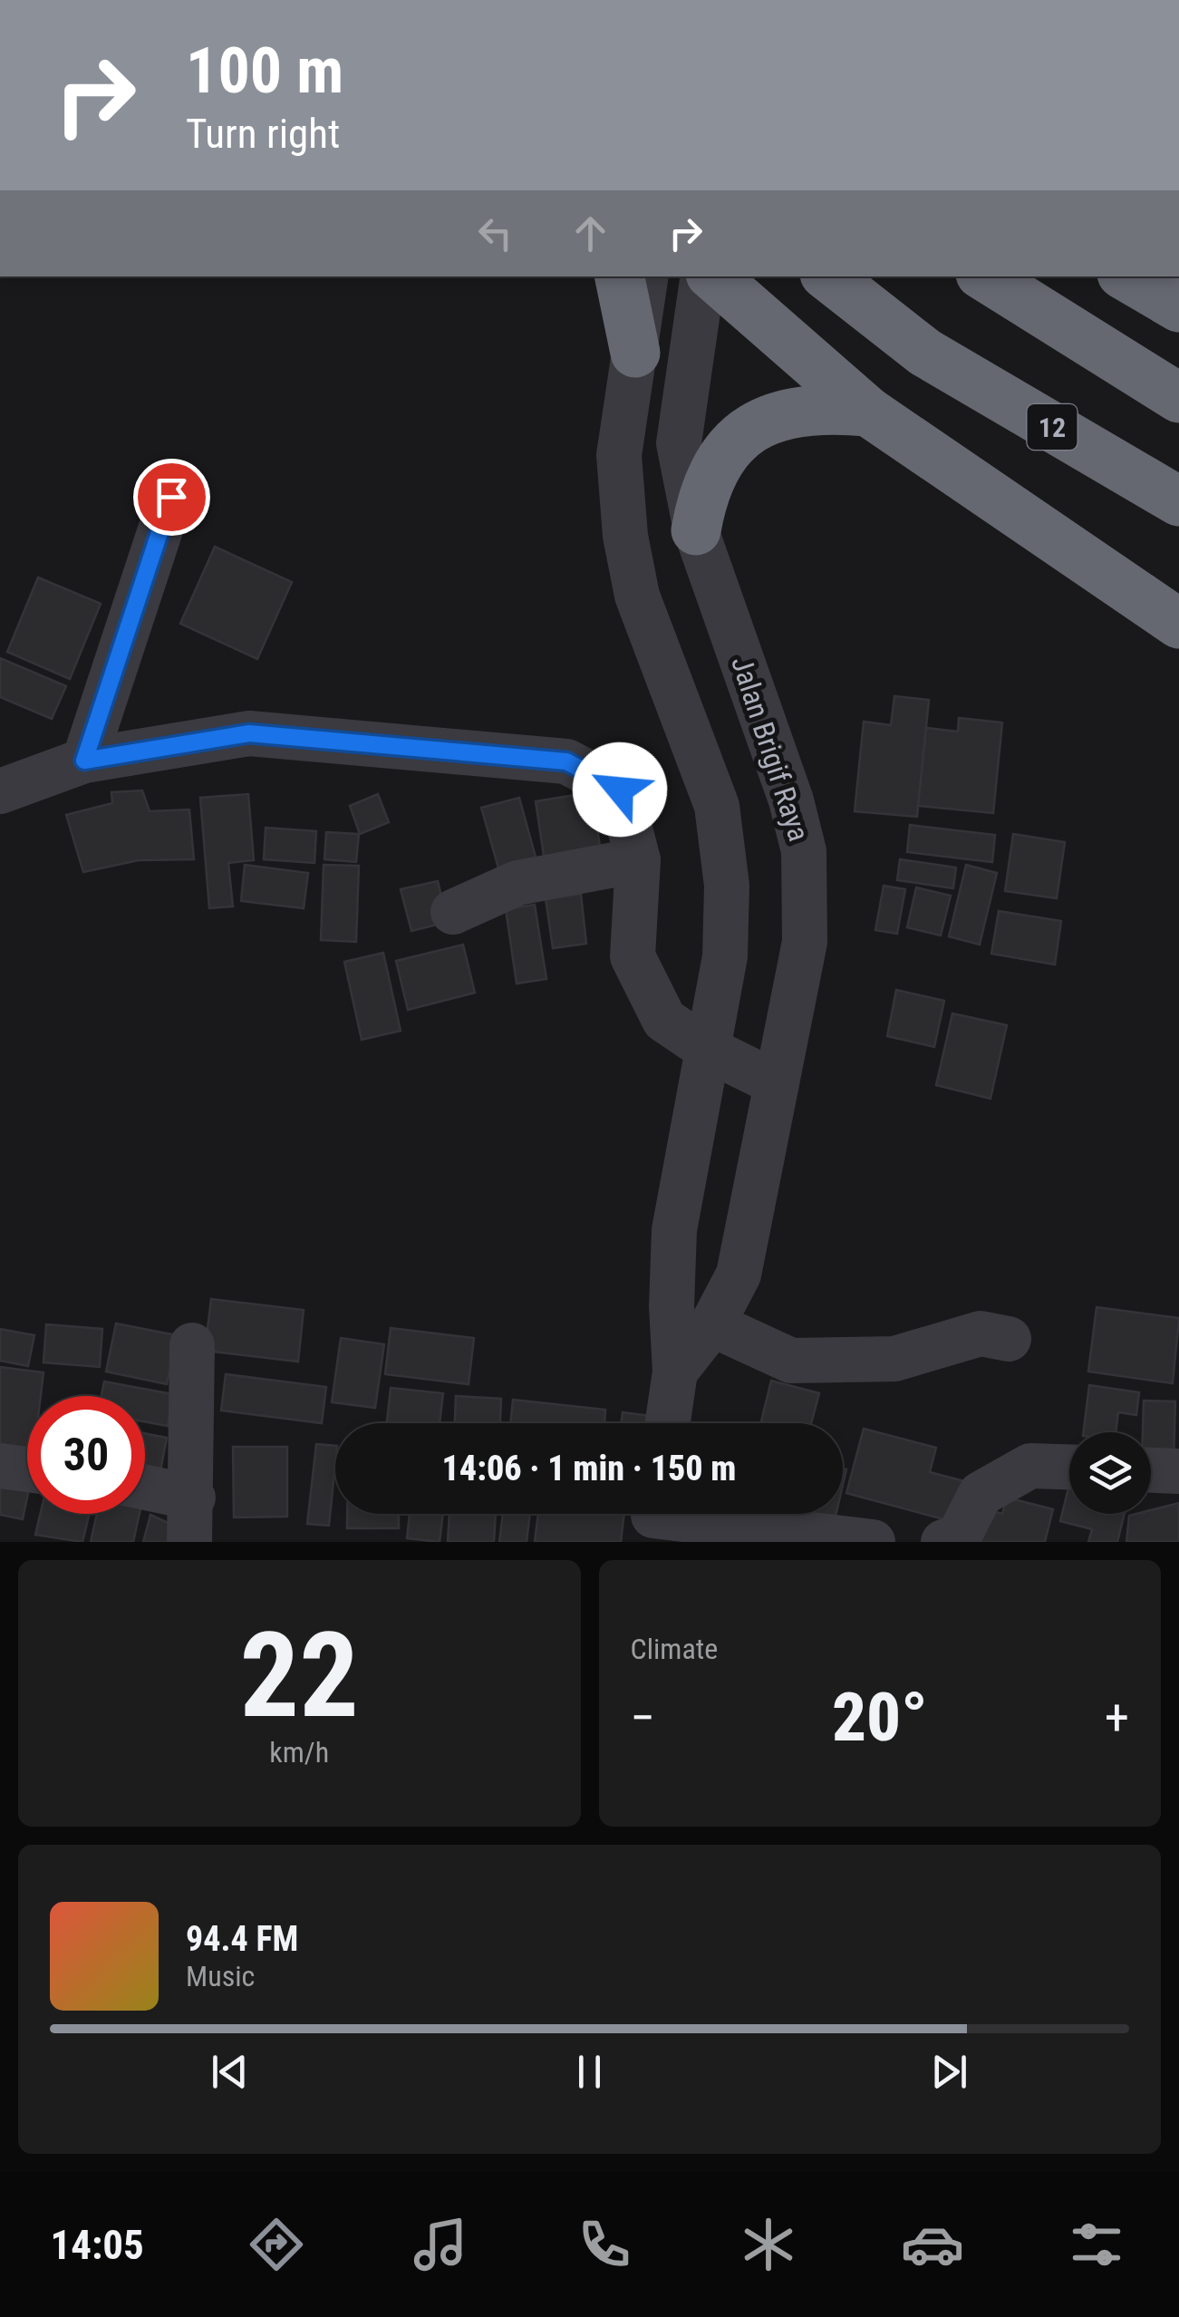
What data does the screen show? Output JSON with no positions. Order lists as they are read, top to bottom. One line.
{"streets":{"highway":["12"],"street":["Jalan Brigif Raya"]},"page":{"turn":["100 m","Turn right"],"limit":"30","trip":"14:06 · 1 min · 150 m","tile":[["22","km/h"],"Climate"],"heat":["−","20°","+"],"song":["94.4 FM","Music"],"tabs":"14:05"}}
